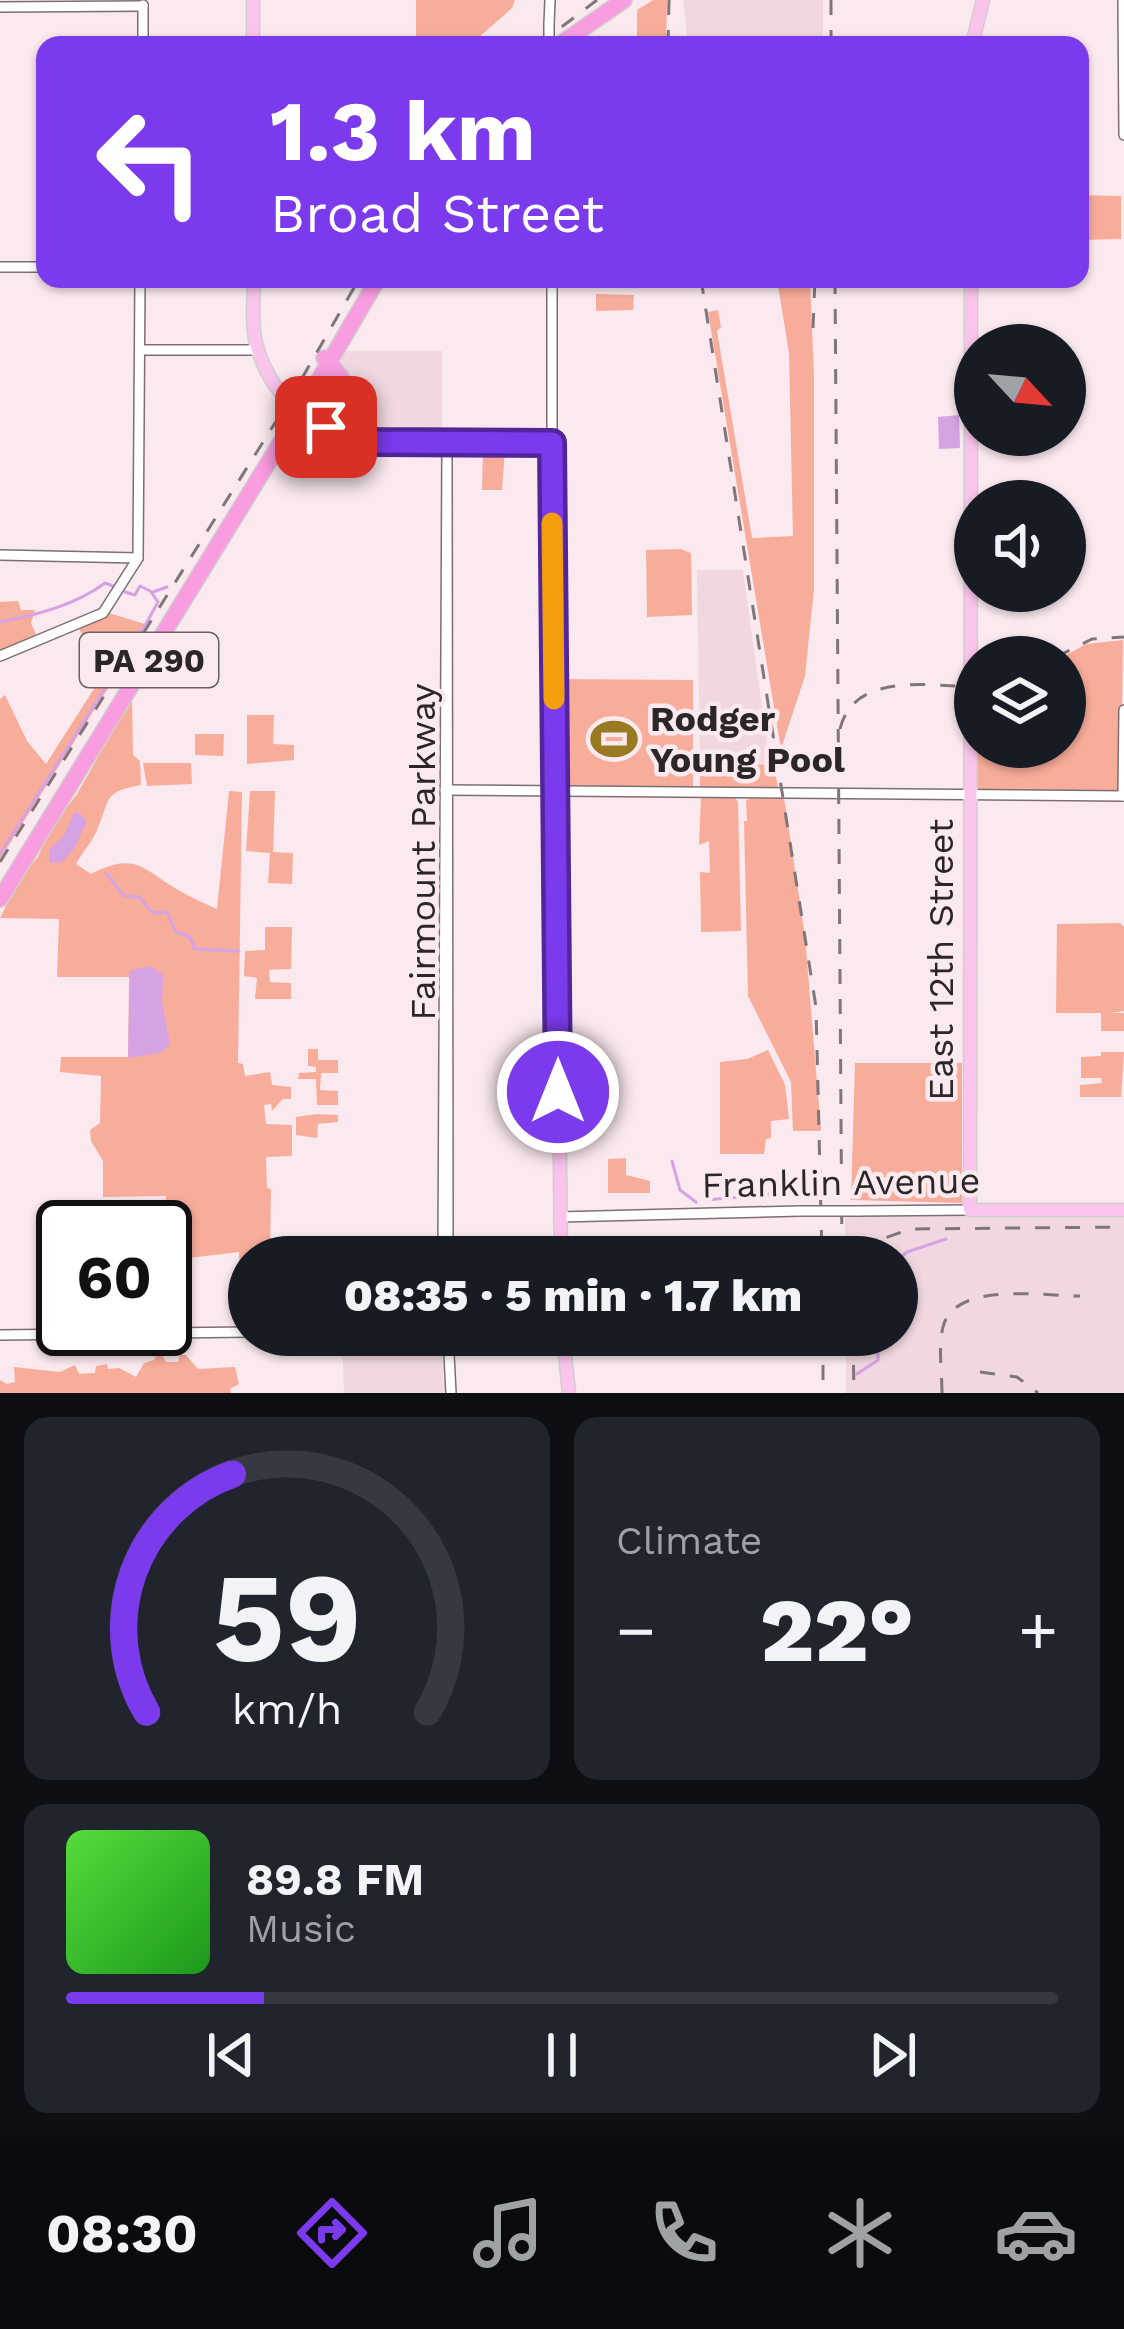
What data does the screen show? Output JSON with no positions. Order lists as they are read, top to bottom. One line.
{"streets":{"highway":["PA 290"],"main road":["East 12th Street","Franklin Avenue"],"street":["Fairmount Parkway"]},"crossings":[["East 12th Street","Franklin Avenue"]],"places":{"sports":["Rodger Young Pool"]},"north":"bottom right","page":{"turn":["1.3 km","Broad Street"],"limit":"60","trip":"08:35 · 5 min · 1.7 km","tile":"Climate","heat":["−","22°","+"],"song":["89.8 FM","Music"],"tabs":"08:30","gauge":["59","km/h"]}}
